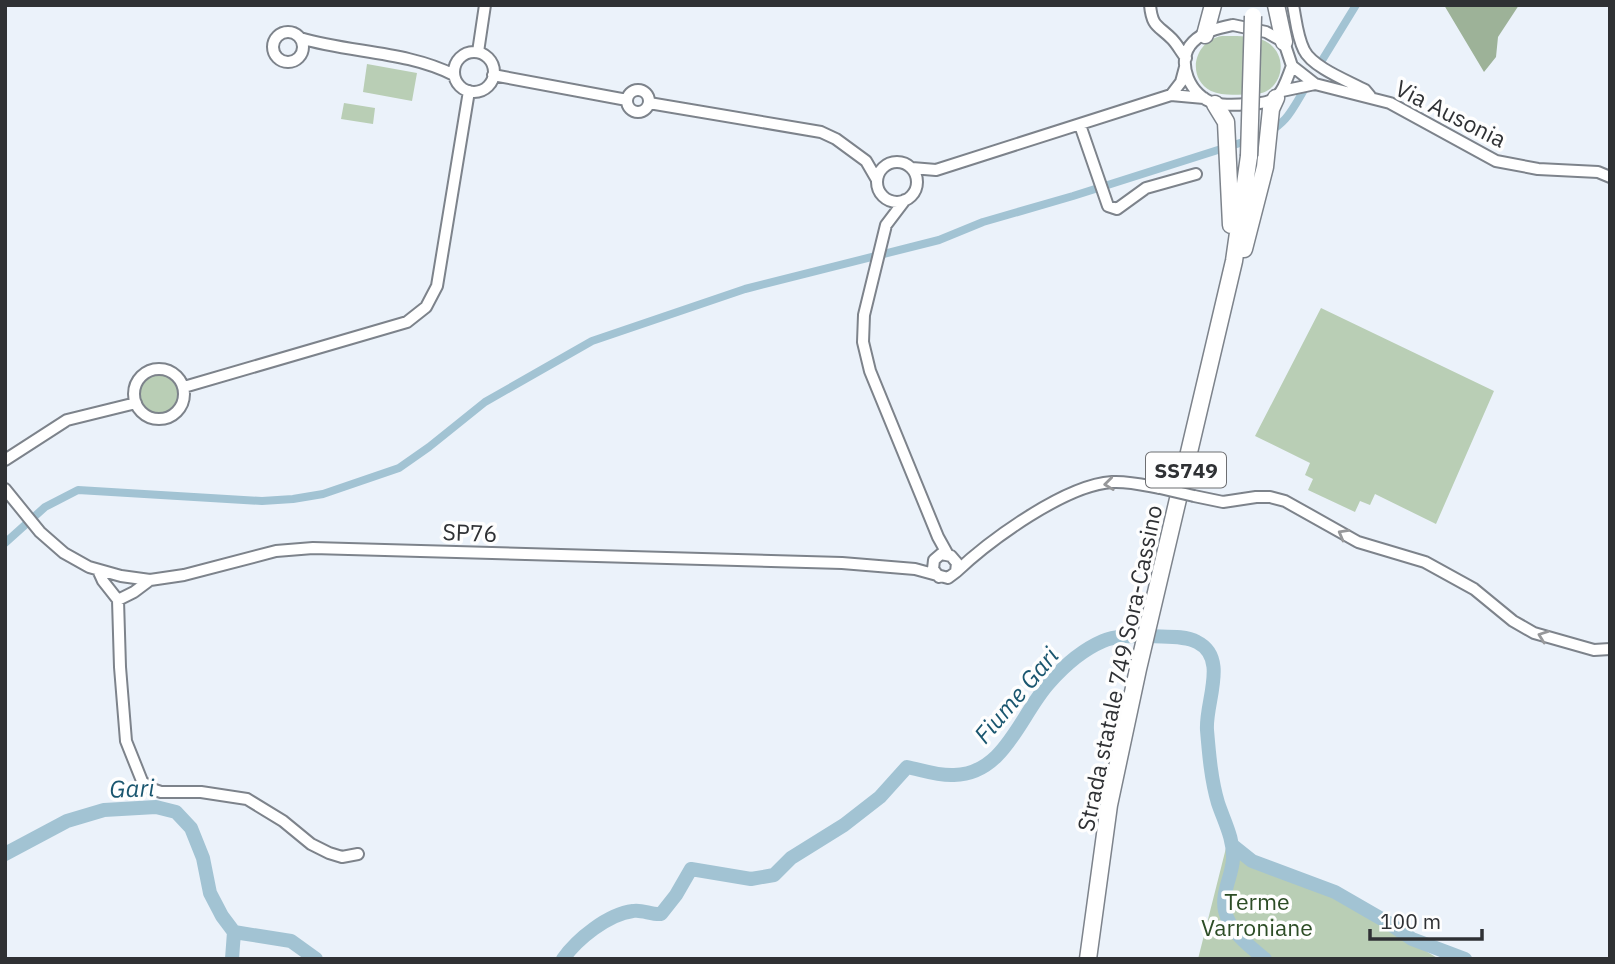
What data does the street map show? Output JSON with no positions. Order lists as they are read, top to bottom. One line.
{"streets":{"highway":["SS749","Strada statale 749 Sora-Cassino"],"street":["Via Ausonia","SP76"]},"water":["Fiume Gari","Gari"],"parks":["Terme Varroniane"],"scale_bar":"100 m"}
